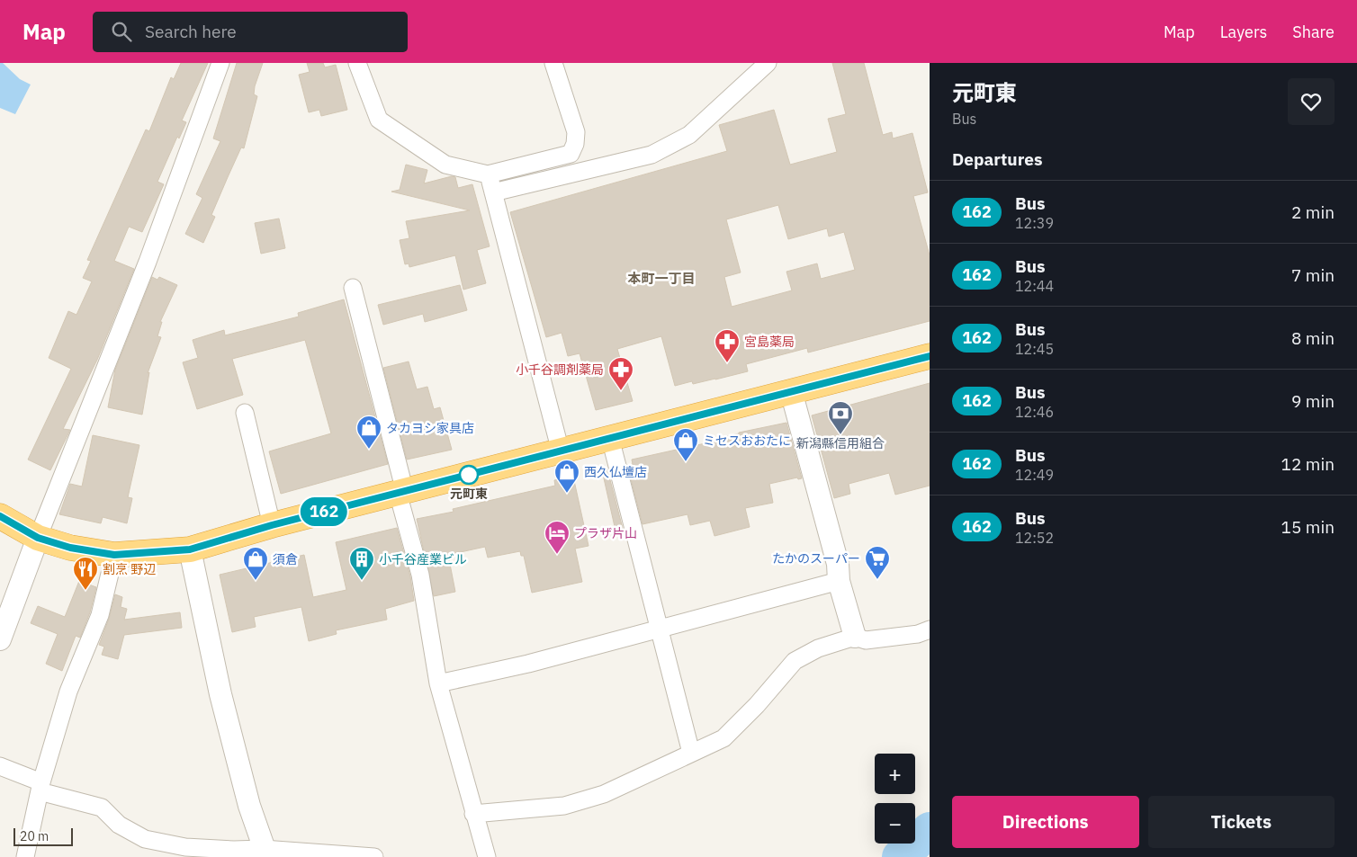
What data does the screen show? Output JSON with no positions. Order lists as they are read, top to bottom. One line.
{"districts":["本町一丁目"],"places":{"pharmacy":["宮島薬局","小千谷調剤薬局"],"bank":["新潟縣信用組合"],"shop":["タカヨシ家具店","ミセスおおたに","西久仏壇店","須倉"],"other":["元町東"],"hotel":["プラザ片山"],"supermarket":["たかのスーパー"],"building":["小千谷産業ビル"],"restaurant":["割烹 野辺"]},"lines":["bus line 162"],"scale_bar":"20 m","page":{"header":"Map","search":"Search here","nav":["Map","Layers","Share"],"on_map":"162","heading":[["元町東","Bus"],"Departures"],"list":[{"mark":"162","name":"Bus","note":"12:39","value":"2 min"},{"mark":"162","name":"Bus","note":"12:44","value":"7 min"},{"mark":"162","name":"Bus","note":"12:45","value":"8 min"},{"mark":"162","name":"Bus","note":"12:46","value":"9 min"},{"mark":"162","name":"Bus","note":"12:49","value":"12 min"},{"mark":"162","name":"Bus","note":"12:52","value":"15 min"}],"map_buttons":["+","−"],"buttons":["Directions","Tickets"],"scale":"20 m"}}
